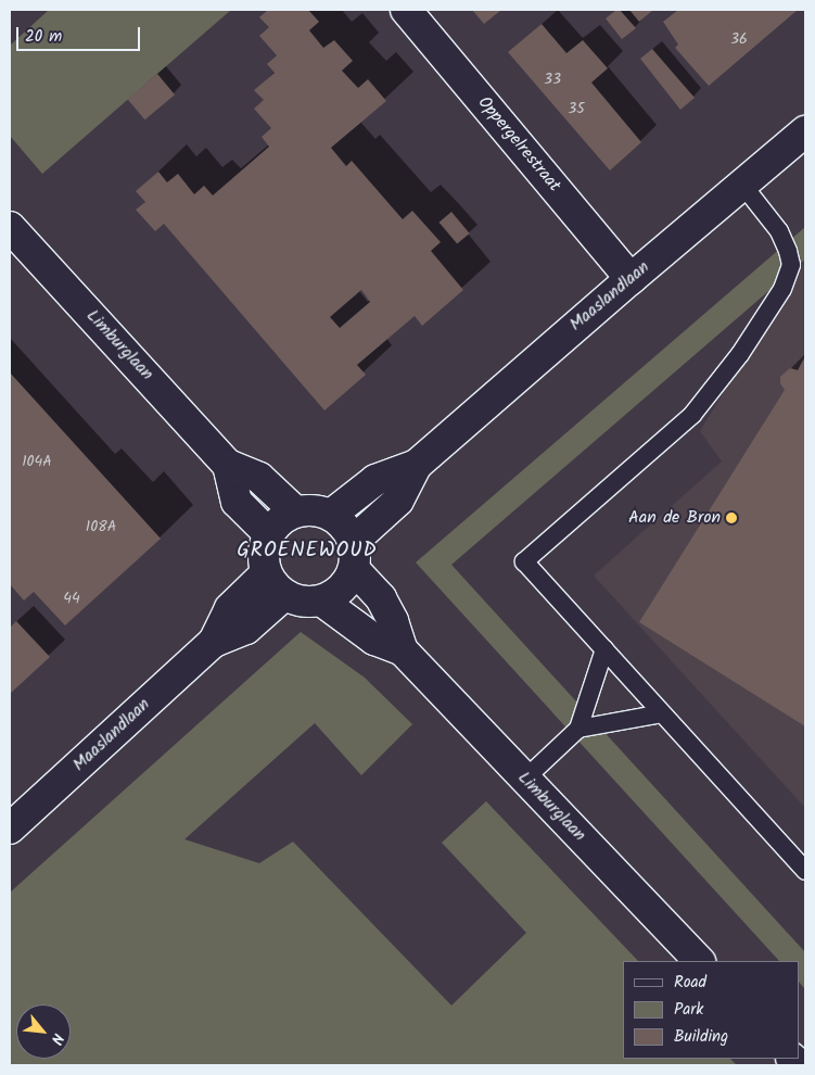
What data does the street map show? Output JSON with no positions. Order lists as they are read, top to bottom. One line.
{"streets":{"street":["Oppergelrestraat","Maaslandlaan","Limburglaan"]},"crossings":[["Oppergelrestraat","Maaslandlaan"],["Maaslandlaan","Limburglaan"]],"districts":["GROENEWOUD"],"places":["Aan de Bron"],"house_numbers":["36","33","35","104A","108A","44"],"legend":["Road","Park","Building"],"scale_bar":"20 m","north":"bottom right"}
